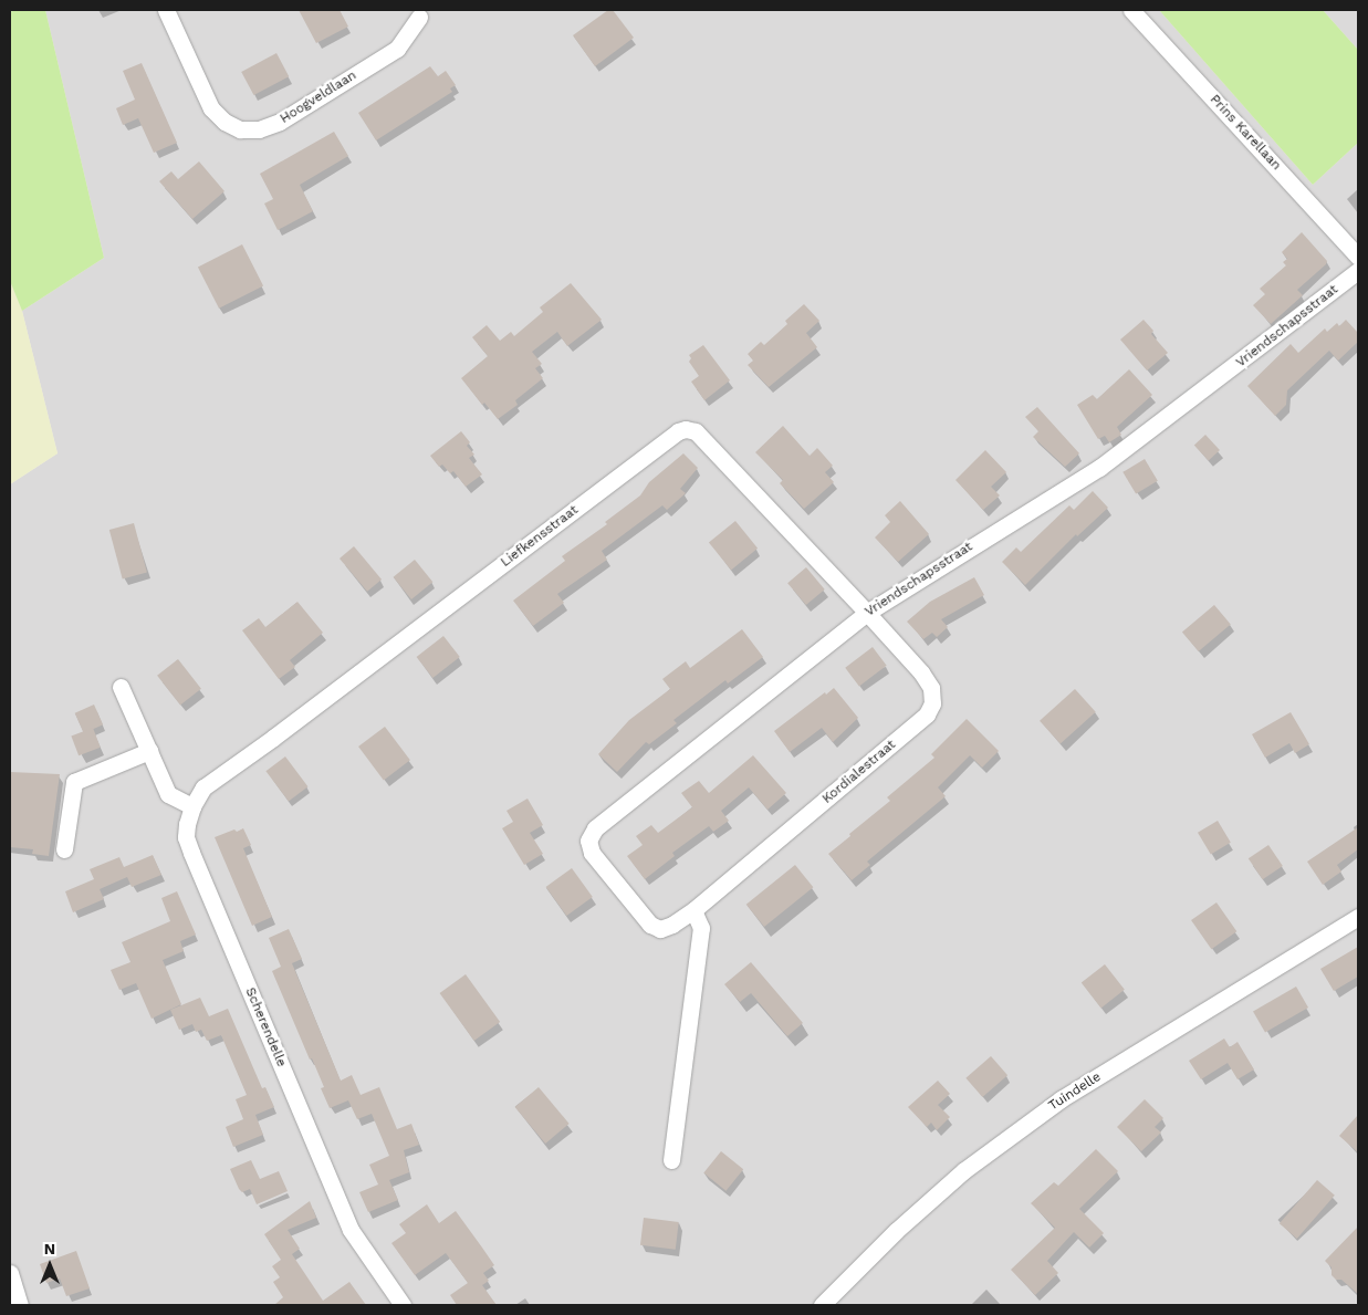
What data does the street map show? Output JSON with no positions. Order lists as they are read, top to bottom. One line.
{"streets":{"street":["Hoogveldlaan","Prins Karellaan","Vriendschapsstraat","Liefkensstraat","Kordialestraat","Scherendelle","Tuindelle"]},"crossings":[["Vriendschapsstraat","Liefkensstraat"],["Vriendschapsstraat","Kordialestraat"],["Liefkensstraat","Kordialestraat"],["Liefkensstraat","Scherendelle"]],"north":"top"}
